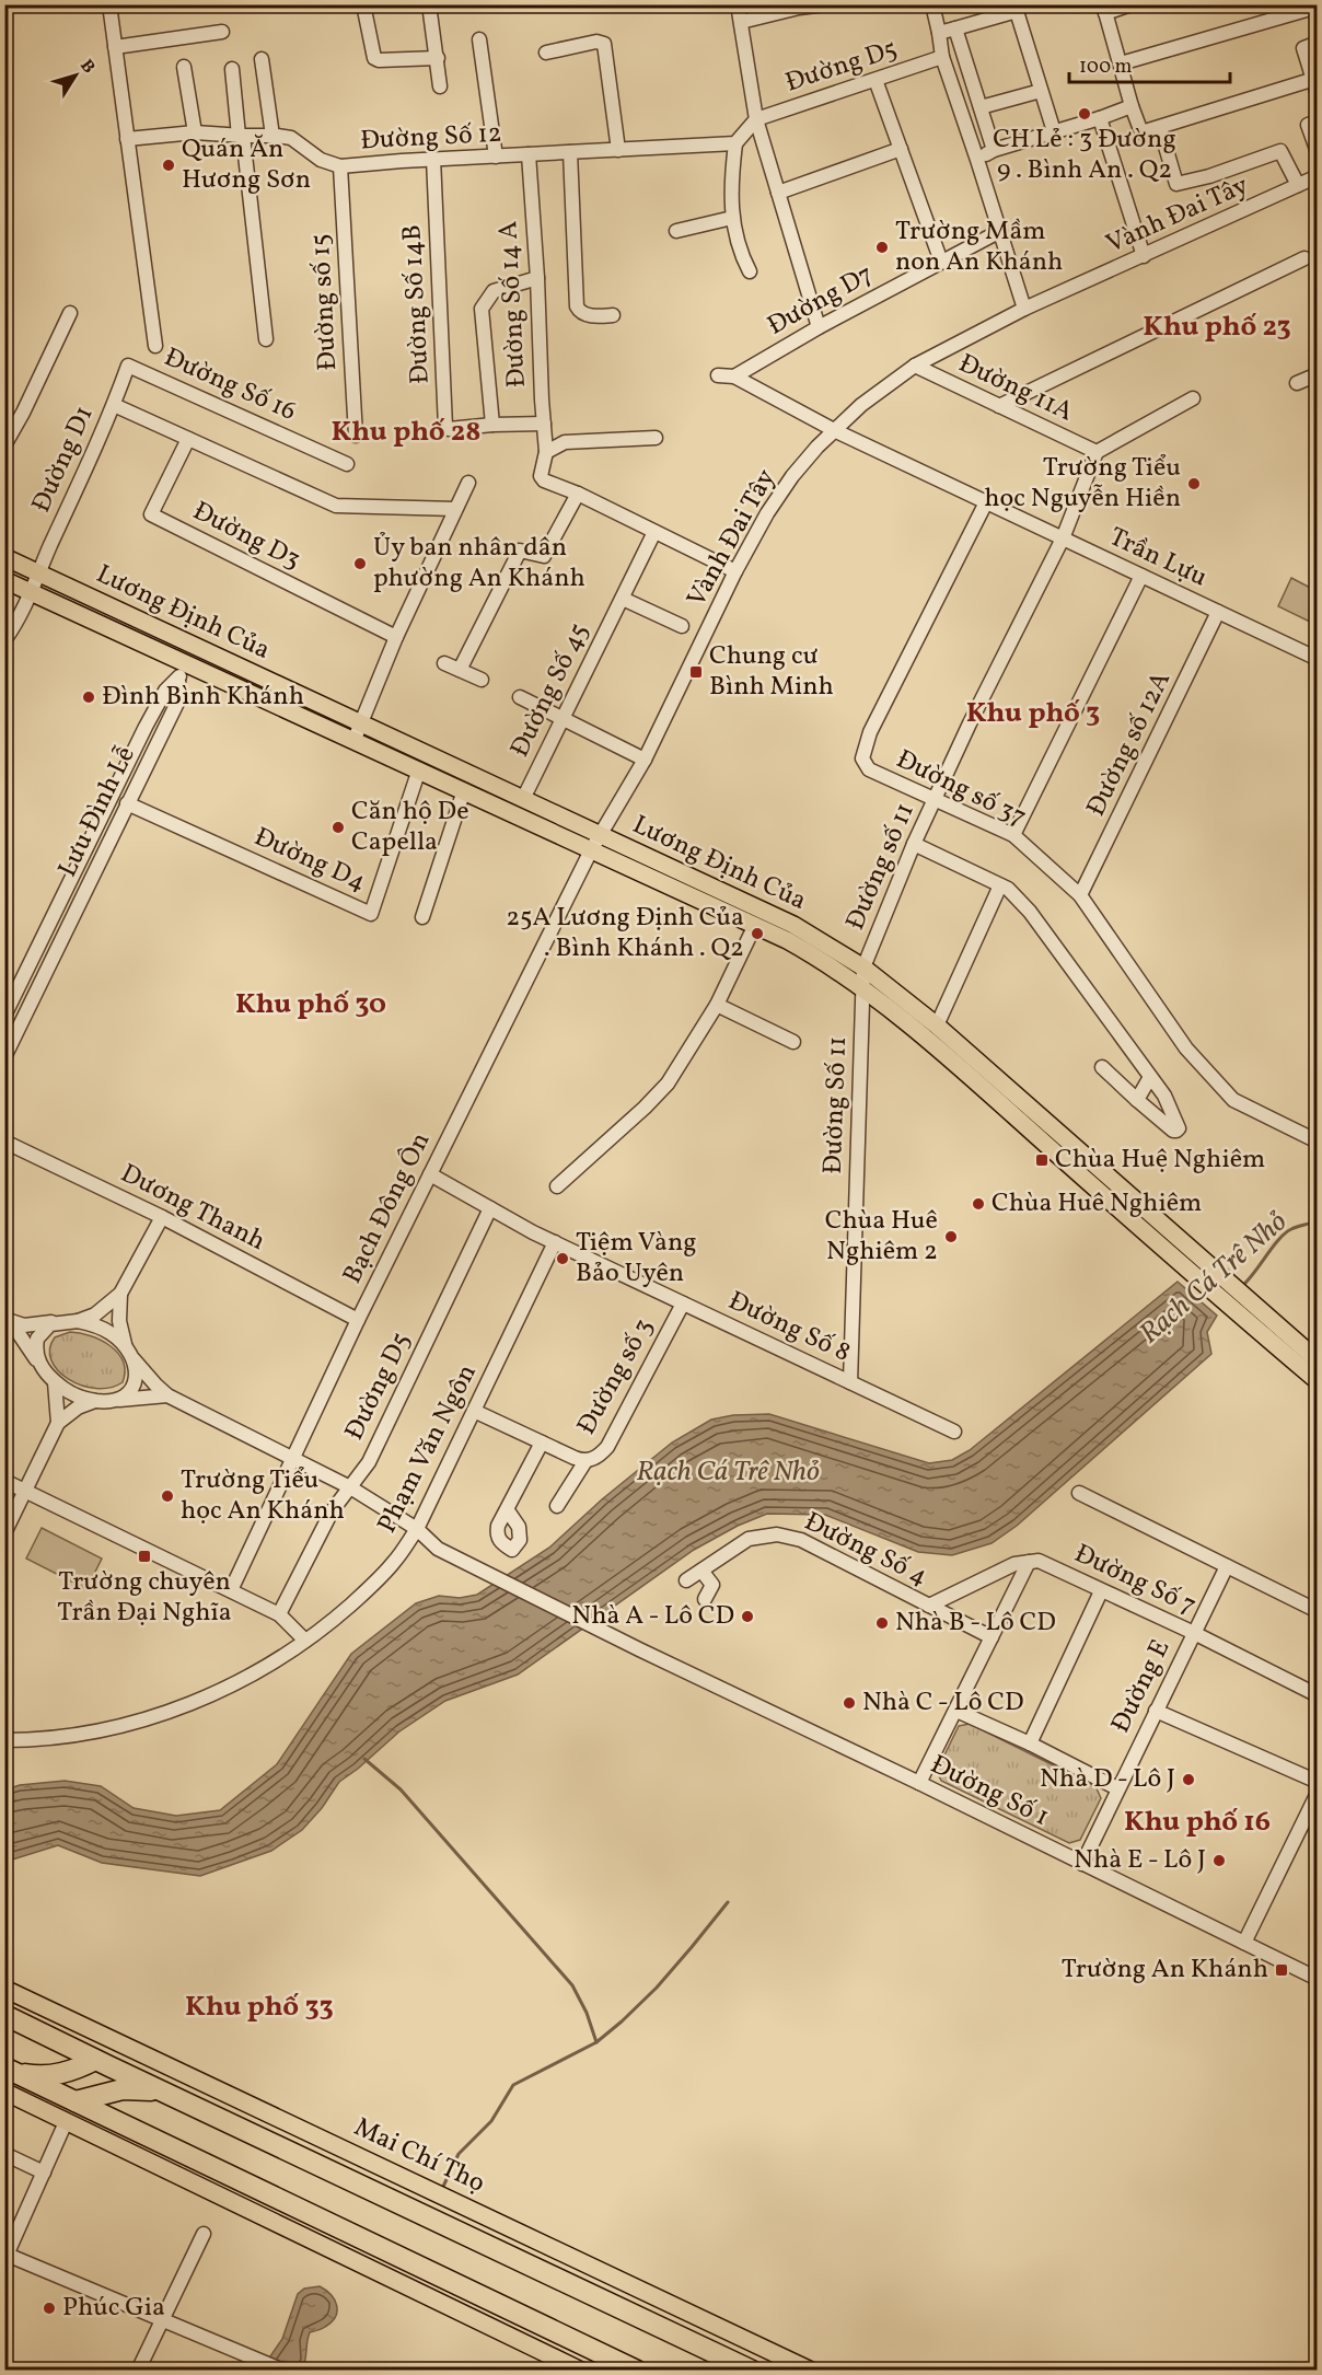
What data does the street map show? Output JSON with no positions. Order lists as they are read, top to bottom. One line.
{"streets":{"highway":["Mai Chí Thọ"],"main road":["Lương Định Của"],"street":["Đường D5","Đường Số 12","Vành Đai Tây","Đường D7","Đường số 15","Đường Số 14B","Đường Số 14 A","Đường Số 16","Đường 11A","Đường D1","Đường D3","Trần Lựu","Đường Số 45","Đường số 12A","Đường số 37","Lưu Đình Lễ","Đường D4","Đường số 11","Đường Số 11","Dương Thanh","Bạch Đông Ôn","Đường Số 8","Đường số 3","Phạm Văn Ngôn","Đường Số 4","Đường Số 7","Đường E","Đường Số 1"]},"crossings":[["Đường D5","Đường Số 8"],["Đường D5","Đường Số 1"],["Đường Số 12","Đường số 15"],["Đường Số 12","Đường Số 14B"],["Đường Số 12","Đường Số 14 A"],["Vành Đai Tây","Đường 11A"],["Vành Đai Tây","Trần Lựu"],["Vành Đai Tây","Lương Định Của"],["Vành Đai Tây","Bạch Đông Ôn"],["Đường Số 14B","Đường Số 14 A"],["Đường Số 16","Đường D1"],["Đường D1","Lương Định Của"],["Trần Lựu","Đường số 12A"],["Trần Lựu","Đường số 37"],["Trần Lựu","Đường số 11"],["Lương Định Của","Đường Số 45"],["Lương Định Của","Đường D4"],["Lương Định Của","Đường số 11"],["Lương Định Của","Đường Số 11"],["Lương Định Của","Bạch Đông Ôn"],["Đường số 12A","Đường số 37"],["Đường số 37","Đường số 11"],["Lưu Đình Lễ","Đường D4"],["Đường số 11","Đường Số 11"],["Đường Số 11","Đường Số 8"],["Dương Thanh","Bạch Đông Ôn"],["Bạch Đông Ôn","Đường Số 8"],["Bạch Đông Ôn","Đường Số 1"],["Đường Số 8","Đường số 3"],["Đường Số 8","Phạm Văn Ngôn"],["Đường số 3","Phạm Văn Ngôn"],["Phạm Văn Ngôn","Đường Số 1"],["Đường Số 7","Đường E"],["Đường E","Đường Số 1"]],"districts":["Khu phố 23","Khu phố 28","Khu phố 3","Khu phố 30","Khu phố 16","Khu phố 33"],"water":["Rạch Cá Trê Nhỏ"],"places":{"other":["CH Lẻ : 3 Đường 9 . Bình An . Q2","Quán Ăn Hương Sơn","Trường Mầm non An Khánh","Trường Tiểu học Nguyễn Hiền","Ủy ban nhân dân phường An Khánh","Đình Bình Khánh","Căn hộ De Capella","25A Lương Định Của . Bình Khánh . Q2","Chùa Huê Nghiêm","Chùa Huê Nghiêm 2","Tiệm Vàng Bảo Uyên","Trường Tiểu học An Khánh","Nhà A - Lô CD","Nhà B - Lô CD","Nhà C - Lô CD","Nhà D - Lô J","Nhà E - Lô J","Phúc Gia"],"transit":["Chung cư Bình Minh","Chùa Huệ Nghiêm","Trường chuyên Trần Đại Nghĩa","Trường An Khánh"]},"scale_bar":"100 m","north":"top right"}
